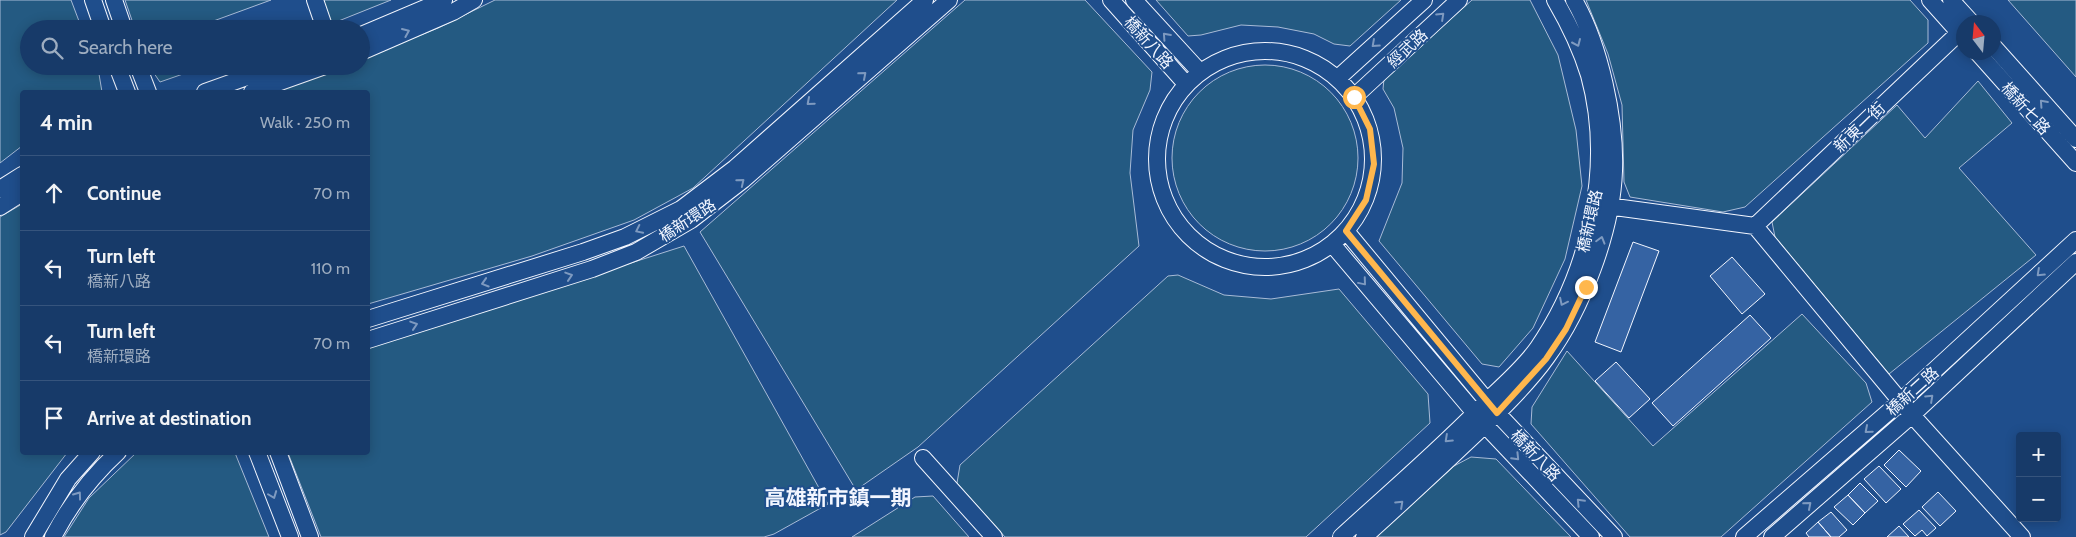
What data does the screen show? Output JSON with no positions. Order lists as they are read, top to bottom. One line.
{"streets":{"street":["橋新八路","經武路","橋新七路","新東一街","橋新環路","橋新二路"]},"crossings":[["橋新八路","橋新環路"]],"districts":["高雄新市鎮一期"],"north":"top","page":{"search":"Search here","heading":["4 min","Walk · 250 m"],"list":[["Continue","70 m"],["Turn left","橋新八路","110 m"],["Turn left","橋新環路","70 m"],"Arrive at destination"],"map_buttons":["+","−"]}}
